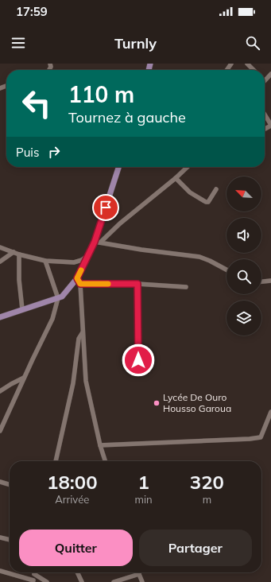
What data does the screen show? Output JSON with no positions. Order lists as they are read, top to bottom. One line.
{"places":["Lycée De Ouro Housso Garoua"],"north":"top left","page":{"status":"17:59","header":"Turnly","turn":["110 m","Tournez à gauche"],"then":"Puis","eta":["18:00","Arrivée","1","min","320","m"],"buttons":["Quitter","Partager"]}}
